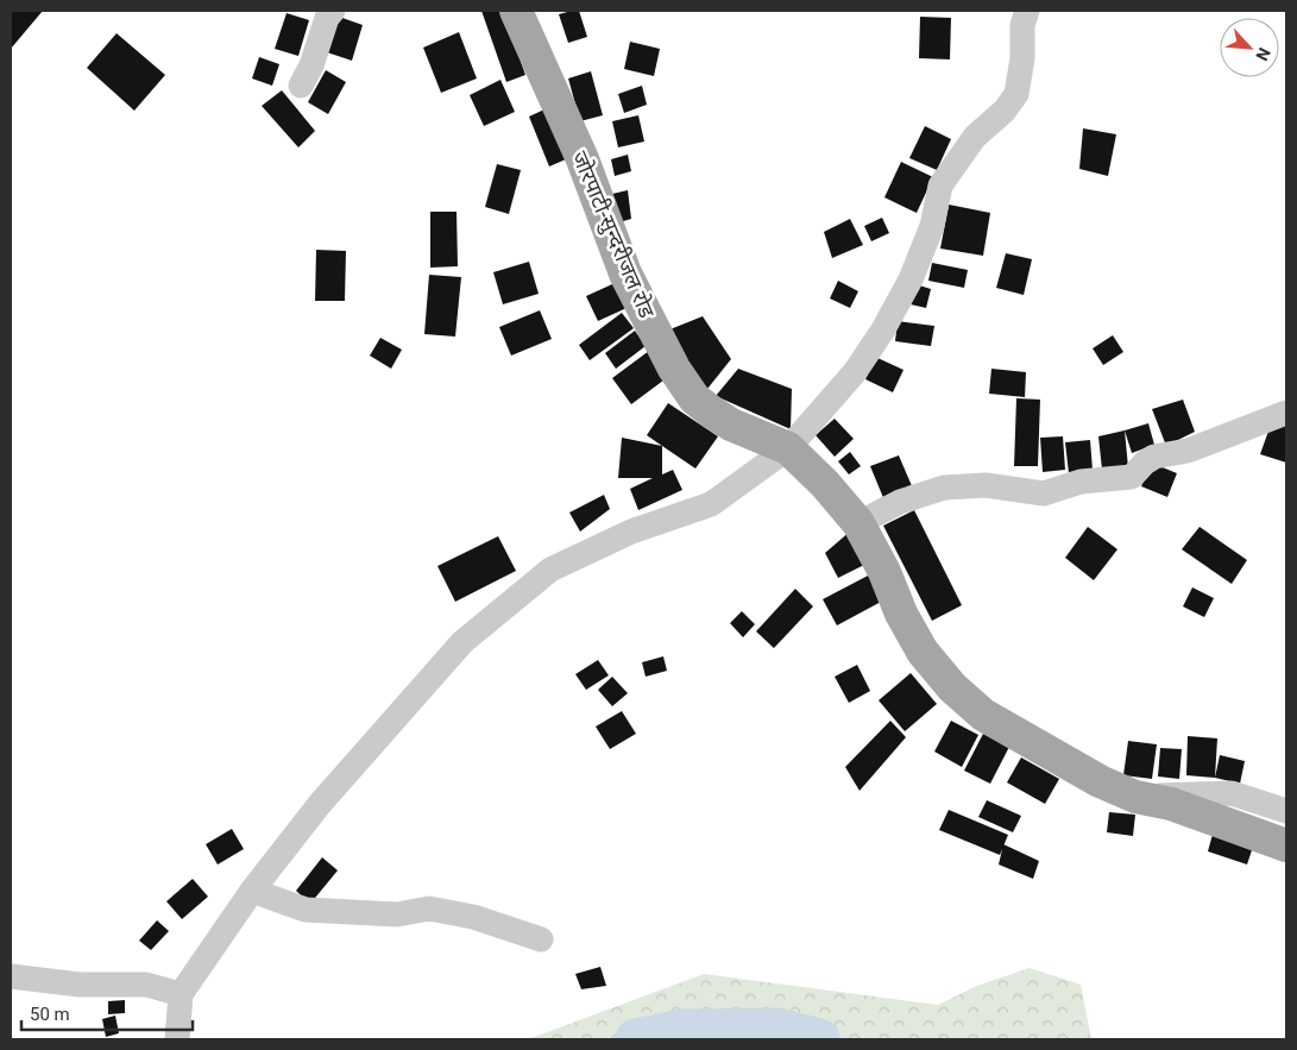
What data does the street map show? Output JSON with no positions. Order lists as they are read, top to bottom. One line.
{"streets":{"main road":["जोरपाटी-सुन्दरीजल रोड"]},"scale_bar":"50 m","north":"bottom right"}
